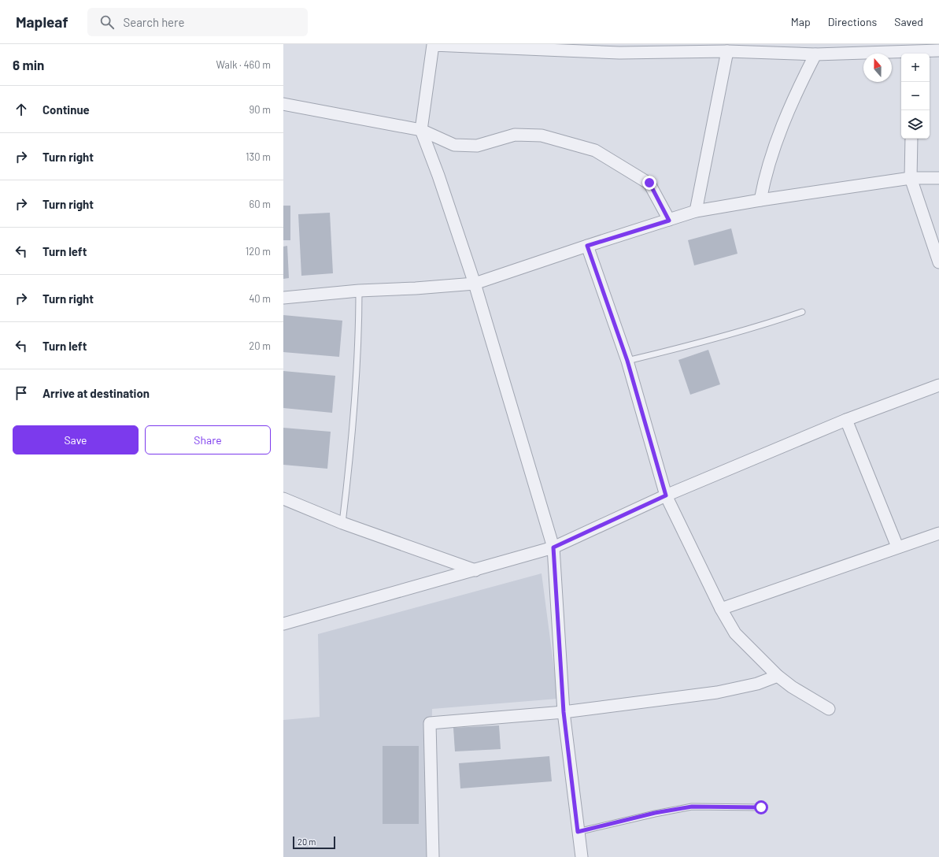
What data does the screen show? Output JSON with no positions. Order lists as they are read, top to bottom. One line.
{"scale_bar":"20 m","north":"top","page":{"header":"Mapleaf","search":"Search here","nav":["Map","Directions","Saved"],"heading":["6 min","Walk · 460 m"],"map_buttons":["+","−"],"list":[["Continue","90 m"],["Turn right","130 m"],["Turn right","60 m"],["Turn left","120 m"],["Turn right","40 m"],["Turn left","20 m"],"Arrive at destination"],"buttons":["Save","Share"],"scale":"20 m"}}
